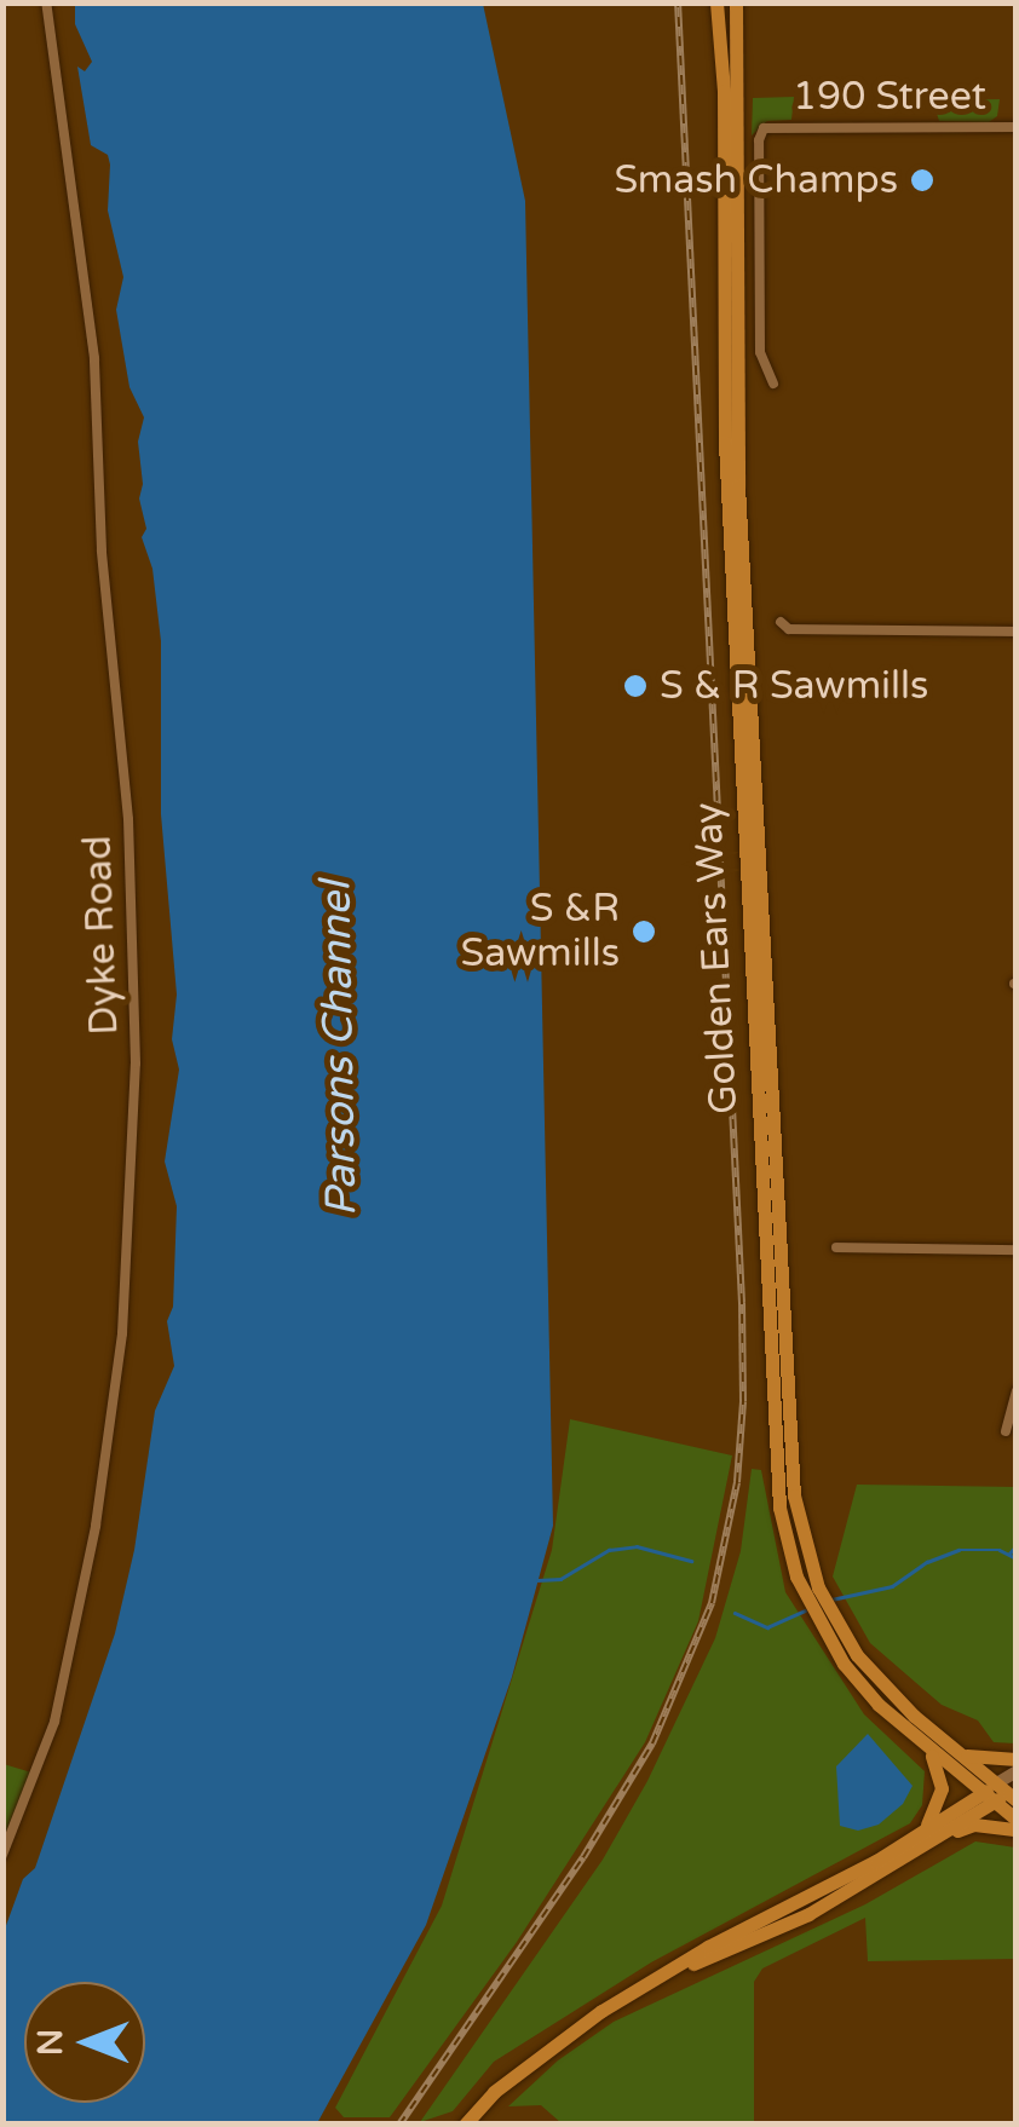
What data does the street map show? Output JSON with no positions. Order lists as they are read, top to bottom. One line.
{"streets":{"main road":["Golden Ears Way"],"street":["190 Street","Dyke Road"]},"water":["Parsons Channel"],"places":["Smash Champs","S & R Sawmills","S &R Sawmills"],"north":"left"}
